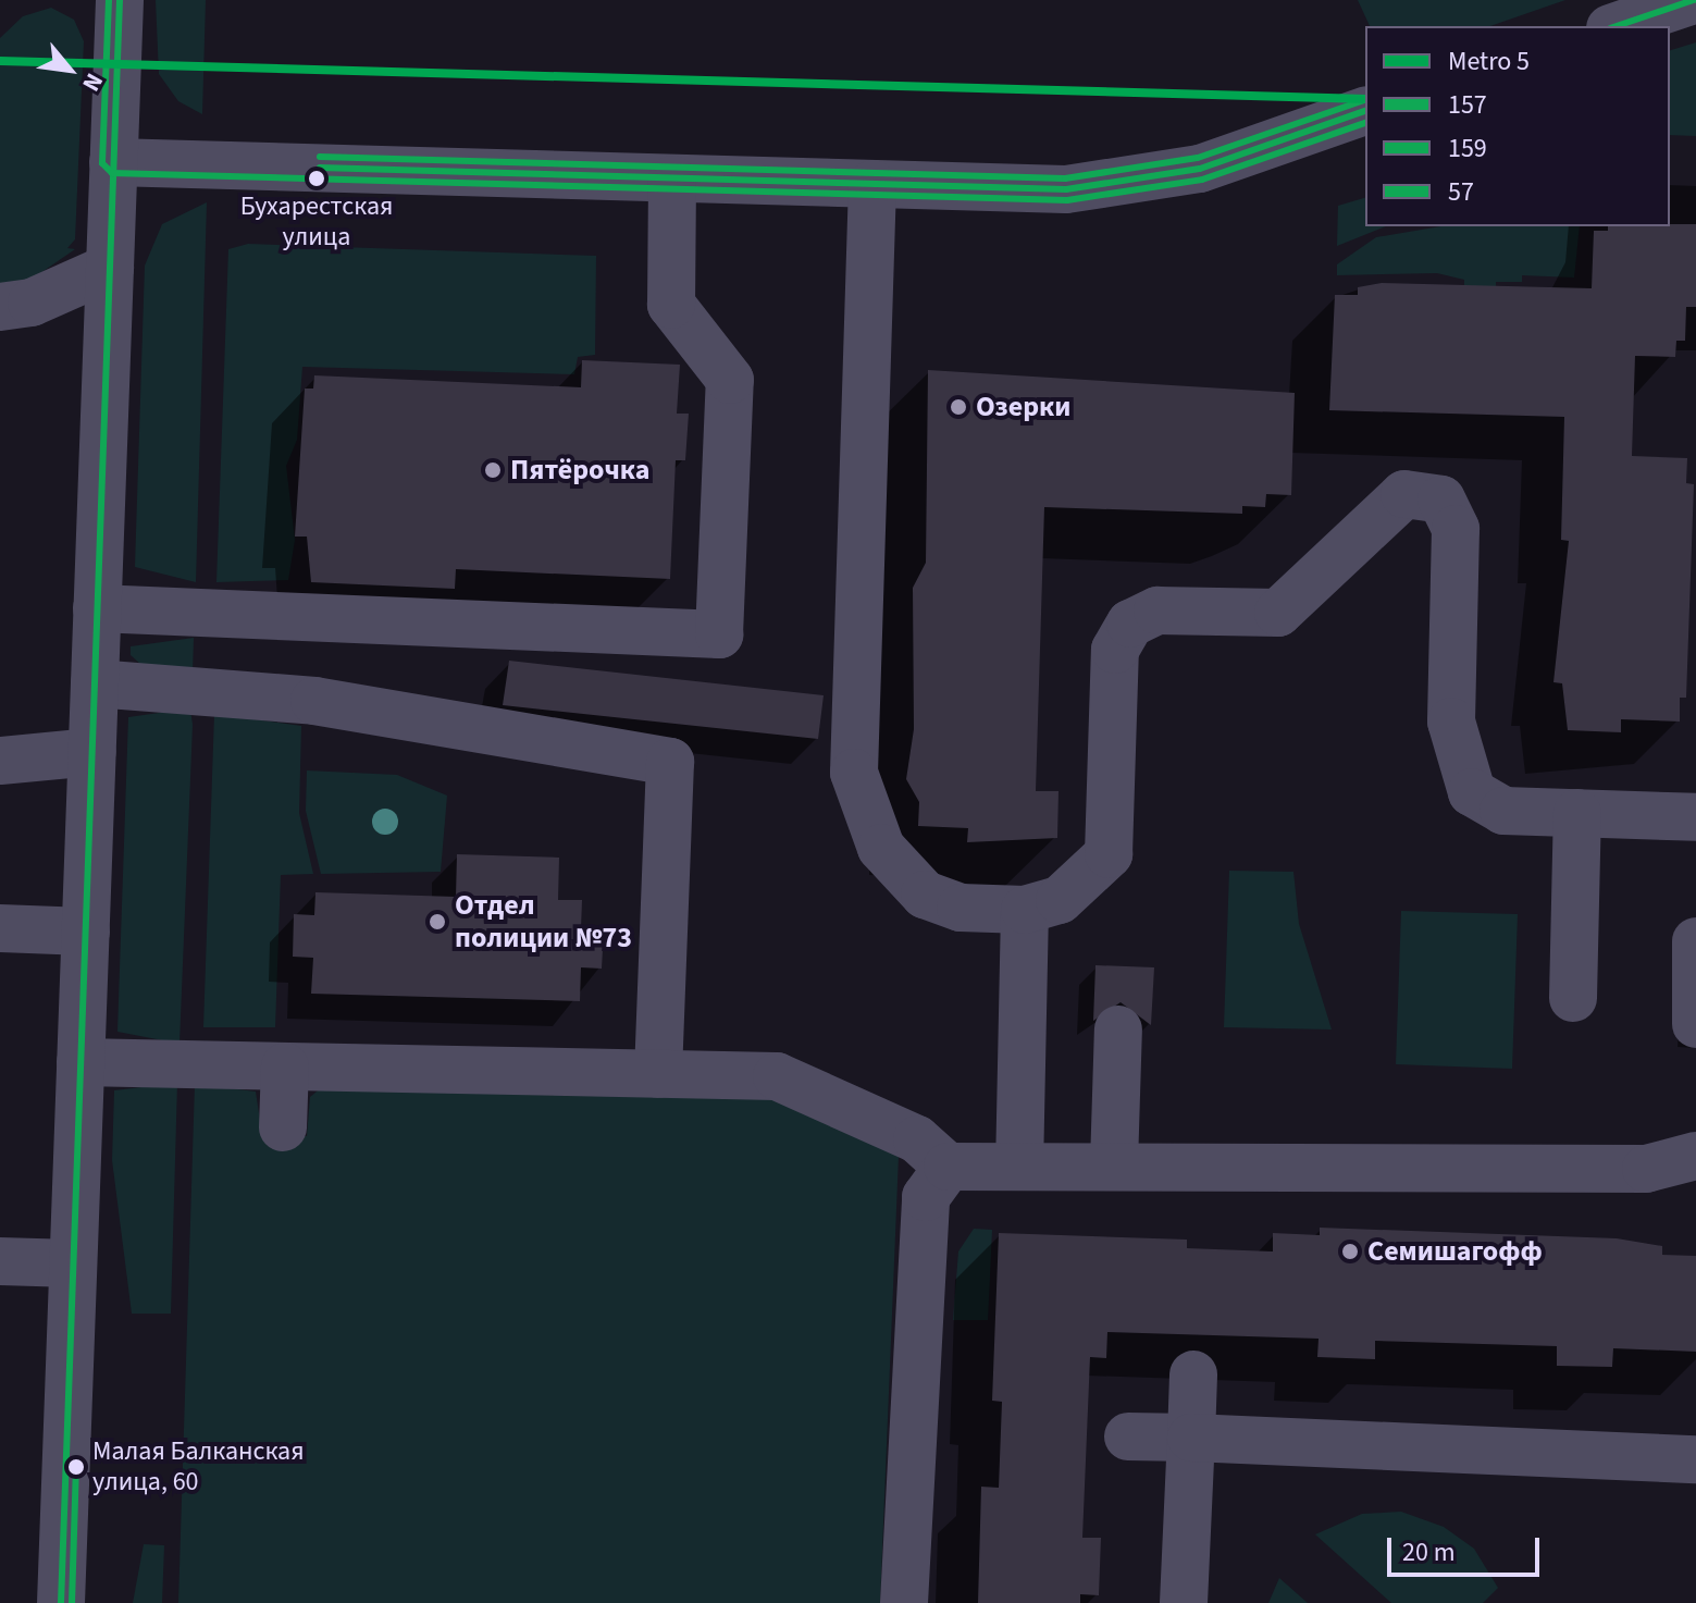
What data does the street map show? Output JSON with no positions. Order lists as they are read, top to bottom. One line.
{"places":["Бухарестская улица","Озерки","Пятёрочка","Отдел полиции №73","Семишагофф","Малая Балканская улица, 60"],"lines":["transit line 157","transit line 159","metro line 5","transit line 57"],"legend":["Metro 5","157","159","57"],"scale_bar":"20 m","north":"bottom right"}
